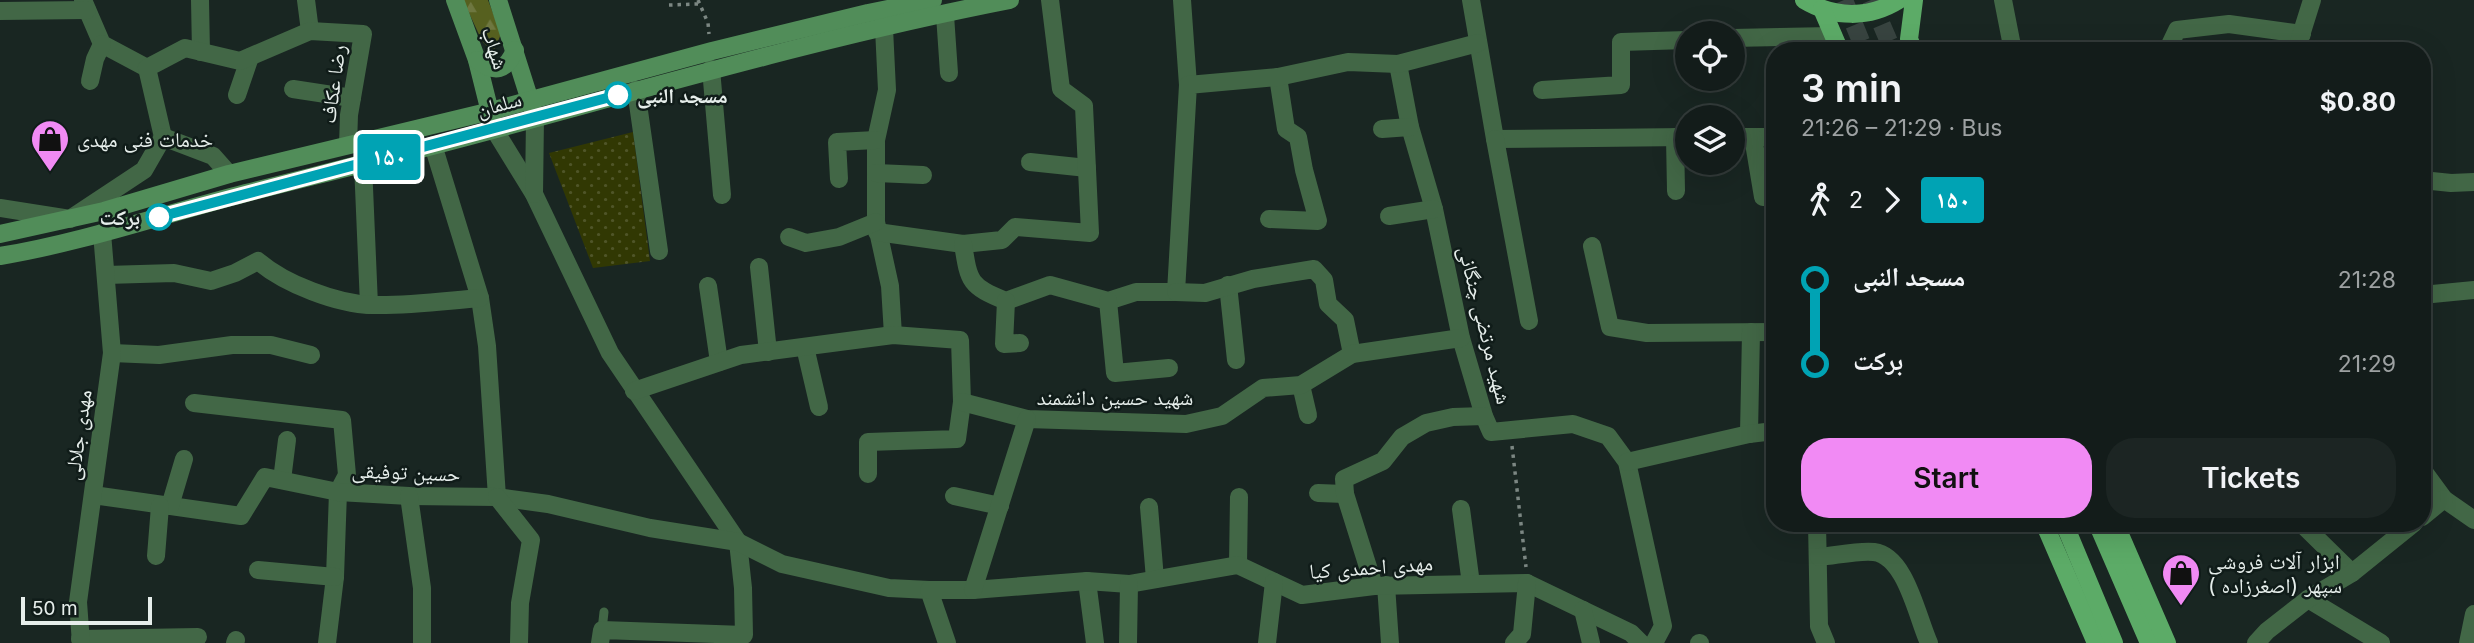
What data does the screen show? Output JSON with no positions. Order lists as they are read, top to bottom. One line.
{"streets":{"main road":["شهاب","سلمان"],"street":["رضا عکاف","شهید مرتضی چنگانی","شهید حسین دانشمند","مهدی جلالی","حسین توفیقی","مهدی احمدی کیا"]},"crossings":[["شهاب","سلمان"],["رضا عکاف","سلمان"],["سلمان","مهدی جلالی"],["شهید مرتضی چنگانی","شهید حسین دانشمند"]],"places":{"other":["مسجد النبی","برکت"],"shop":["خدمات فنی مهدی","ابزار آلات فروشی سپهر (اصغرزاده )"]},"lines":["bus line ۱۵۰"],"scale_bar":"50 m","page":{"on_map":"۱۵۰","heading":["3 min","21:26 – 21:29 · Bus","$0.80"],"legs":["2","۱۵۰"],"list":[{"name":"مسجد النبی","value":"21:28"},{"name":"برکت","value":"21:29"}],"buttons":["Start","Tickets"],"scale":"50 m"}}
